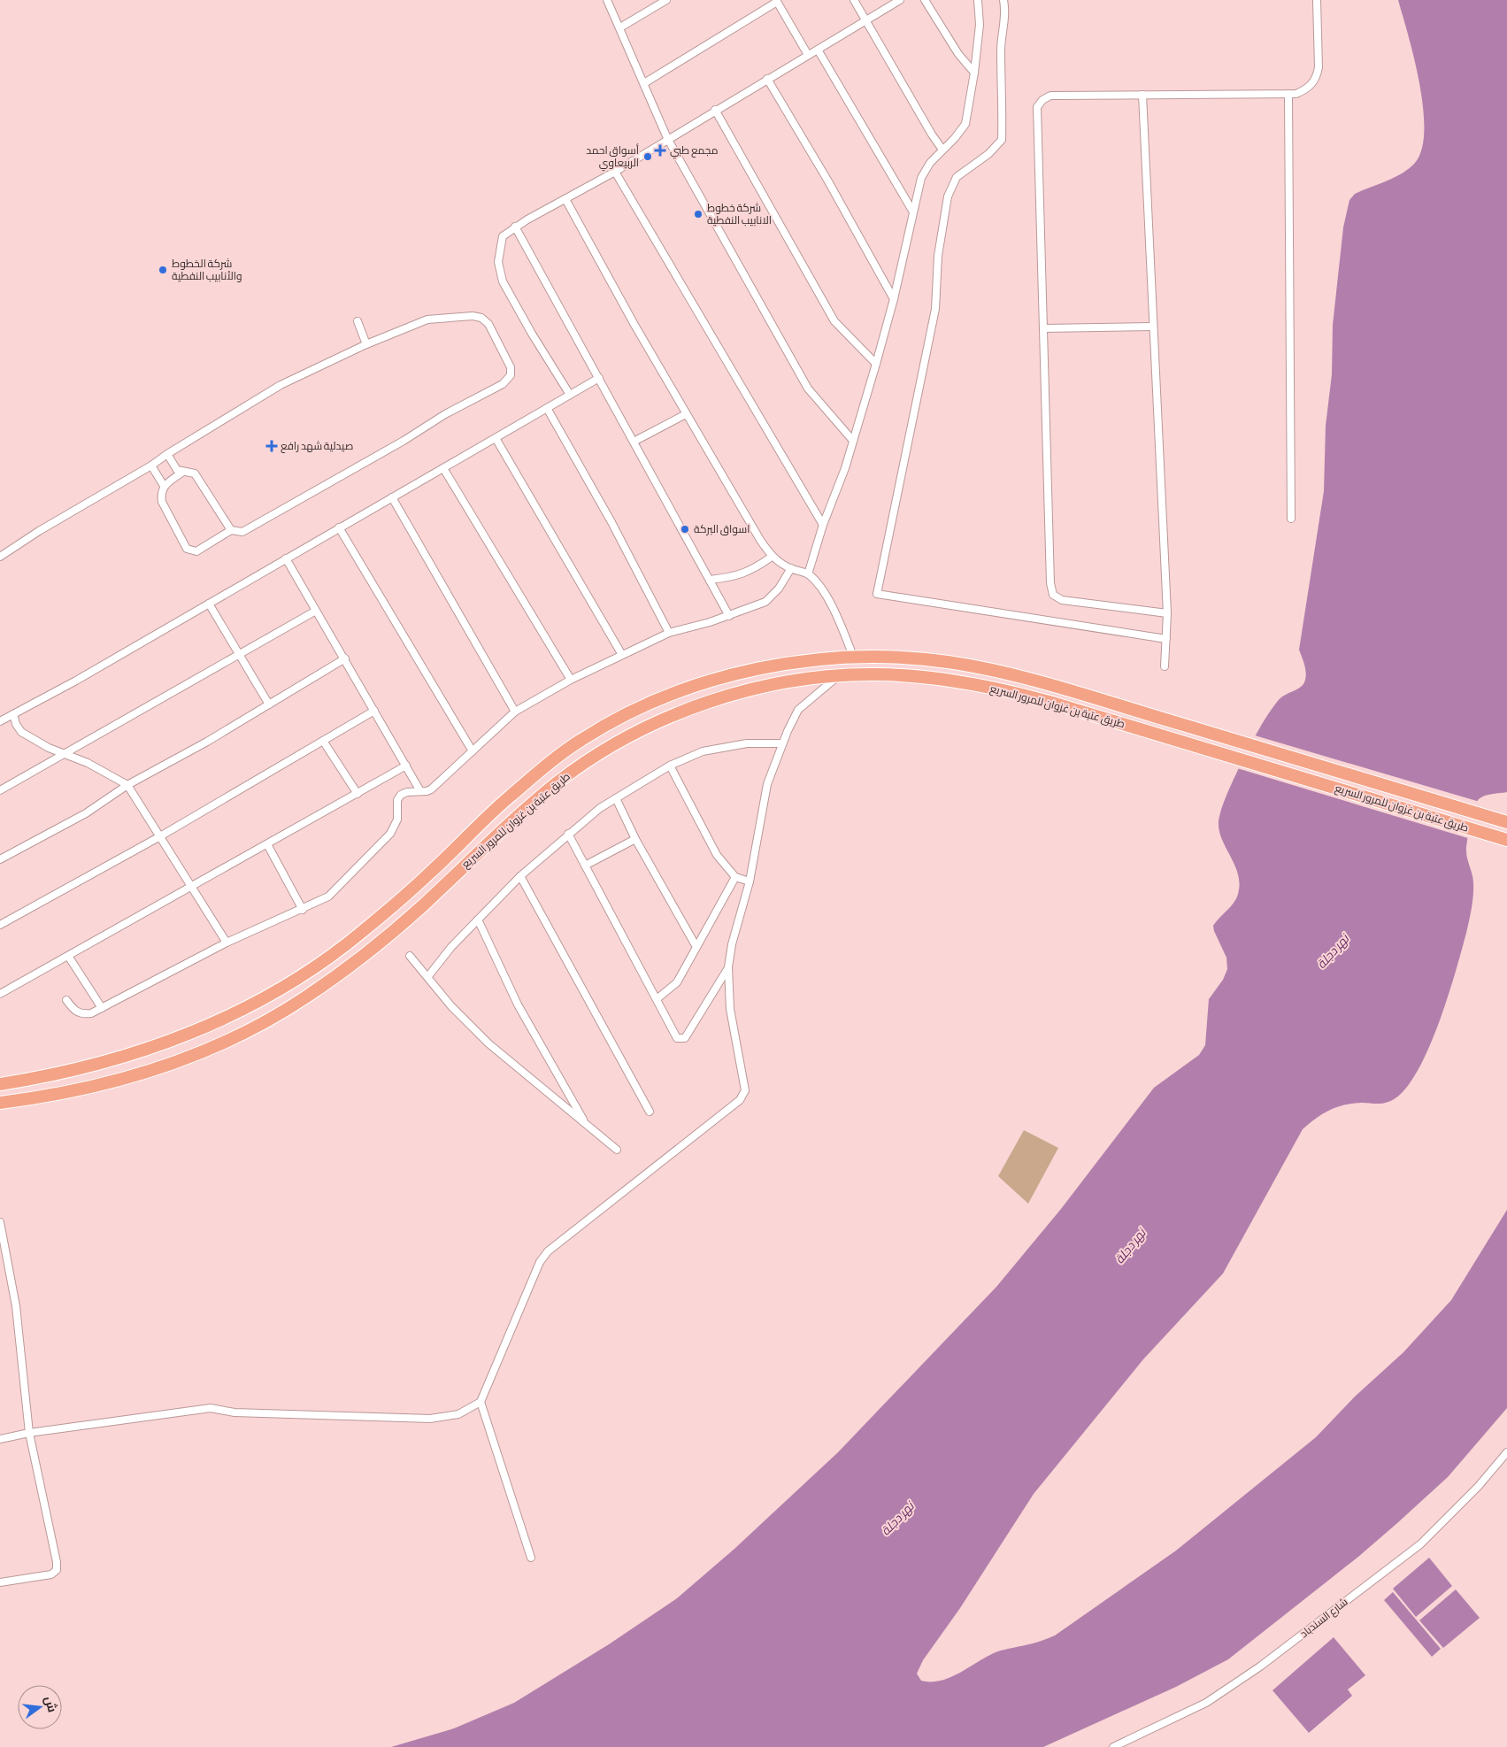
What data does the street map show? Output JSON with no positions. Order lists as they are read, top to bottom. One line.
{"streets":{"highway":["طريق عتبة بن غزوان للمرور السريع"],"street":["شارع السندباد"]},"water":["نهر دجلة"],"places":{"health":["مجمع طبي","صيدلية شهد رافع"],"other":["أسواق احمد الربيعاوي","شركة خطوط الانابيب النفطية","شركة الخطوط والأنابيب النفطية","اسواق البركة"]},"north":"right"}
